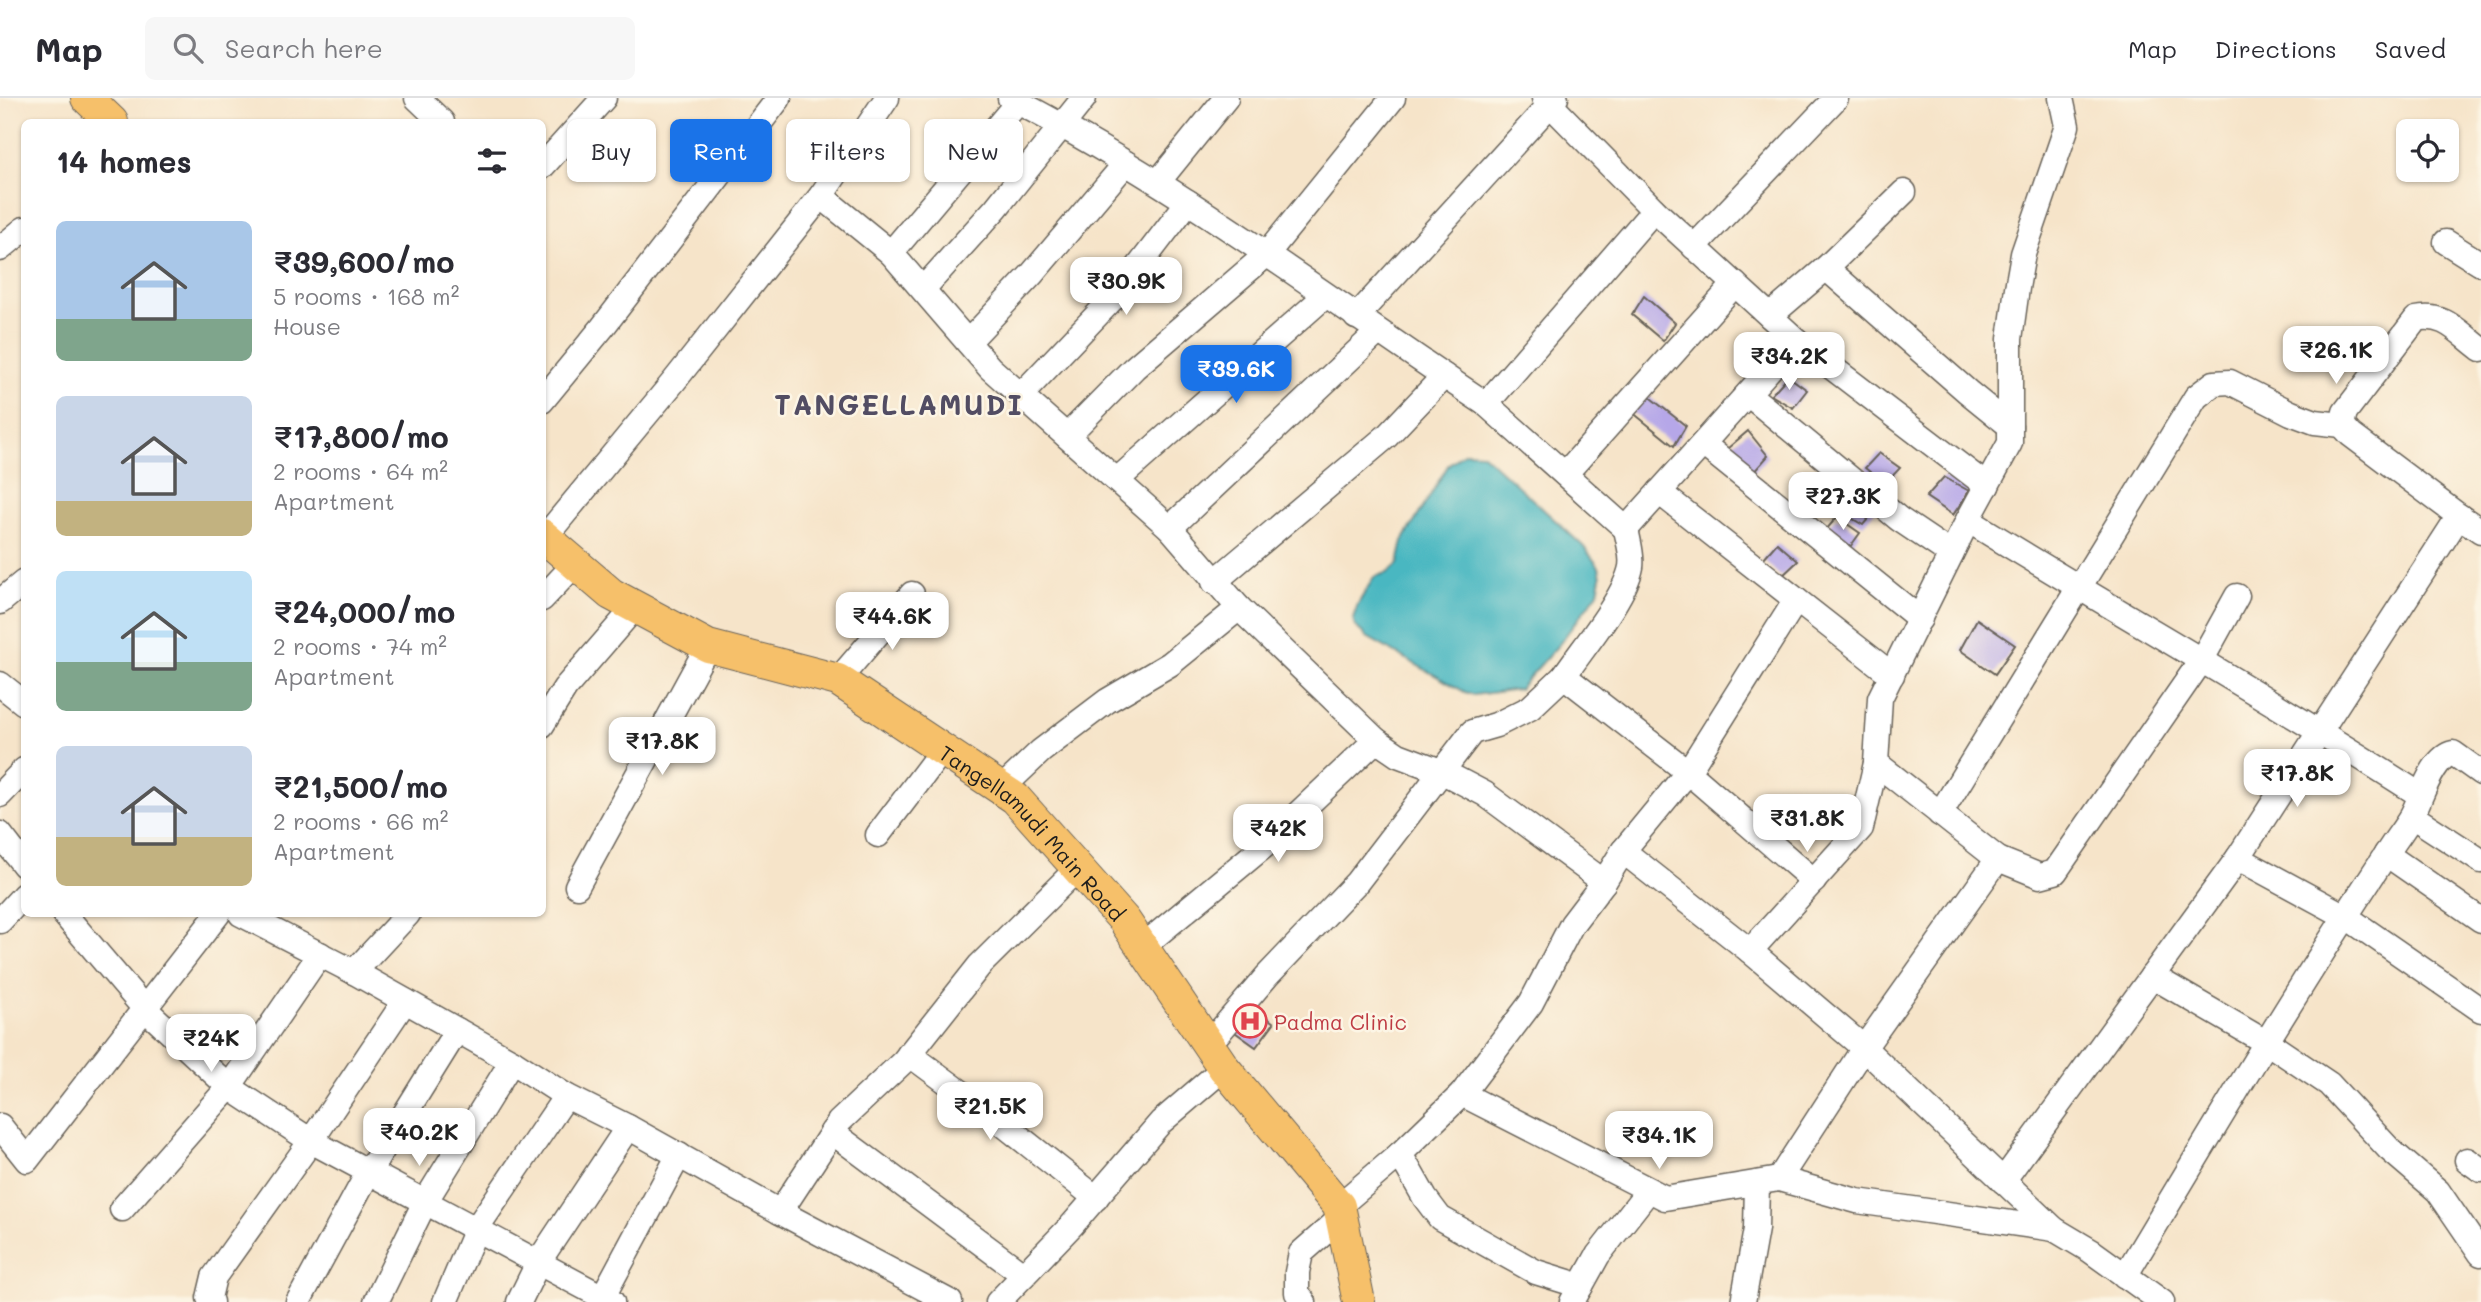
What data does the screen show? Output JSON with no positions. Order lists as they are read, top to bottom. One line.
{"streets":{"main road":["Tangellamudi Main Road"]},"districts":["TANGELLAMUDI"],"places":{"hospital":["Padma Clinic"]},"page":{"header":"Map","search":"Search here","nav":["Map","Directions","Saved"],"chip":["Buy","Rent","Filters","New"],"heading":"14 homes","list":[{"name":"₹39,600/mo","note":"5 rooms · 168 m² · House"},{"name":"₹17,800/mo","note":"2 rooms · 64 m² · Apartment"},{"name":"₹24,000/mo","note":"2 rooms · 74 m² · Apartment"},{"name":"₹21,500/mo","note":"2 rooms · 66 m² · Apartment"}],"price":["₹30.9K","₹26.1K","₹34.2K","₹39.6K","₹27.3K","₹44.6K","₹17.8K","₹17.8K","₹31.8K","₹42K","₹24K","₹21.5K","₹40.2K","₹34.1K"]}}
